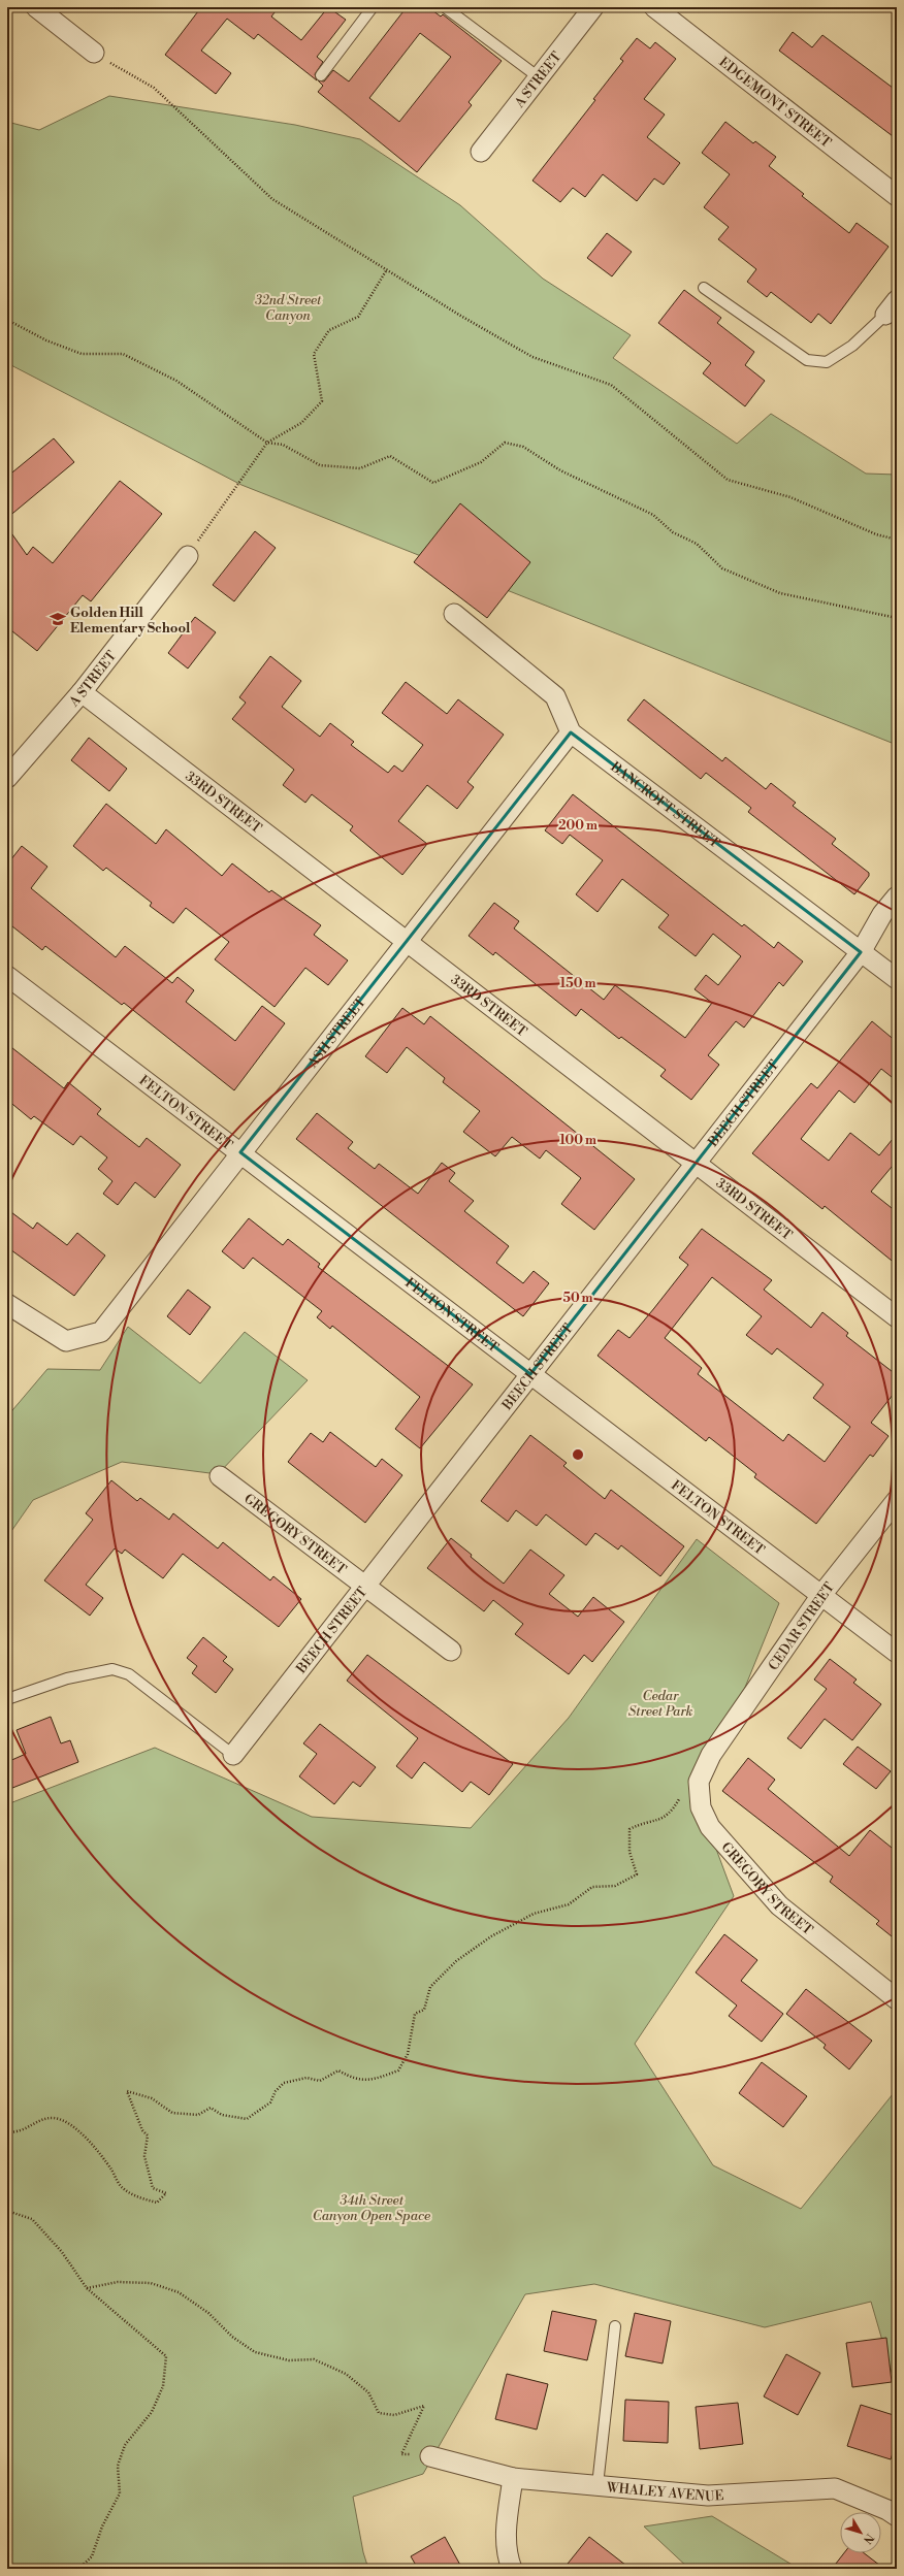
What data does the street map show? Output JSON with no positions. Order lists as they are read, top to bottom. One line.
{"streets":{"street":["A STREET","EDGEMONT STREET","33RD STREET","BANCROFT STREET","ASH STREET","BEECH STREET","FELTON STREET","GREGORY STREET","CEDAR STREET","WHALEY AVENUE"]},"crossings":[["A STREET","33RD STREET"],["33RD STREET","ASH STREET"],["33RD STREET","BEECH STREET"],["BANCROFT STREET","ASH STREET"],["BANCROFT STREET","BEECH STREET"],["ASH STREET","FELTON STREET"],["BEECH STREET","FELTON STREET"],["BEECH STREET","GREGORY STREET"],["FELTON STREET","CEDAR STREET"],["GREGORY STREET","CEDAR STREET"]],"parks":["32nd Street Canyon","Cedar Street Park","34th Street Canyon Open Space"],"places":{"school or university":["Golden Hill Elementary School"]},"north":"bottom right","rings":["200 m","150 m","100 m","50 m"]}
